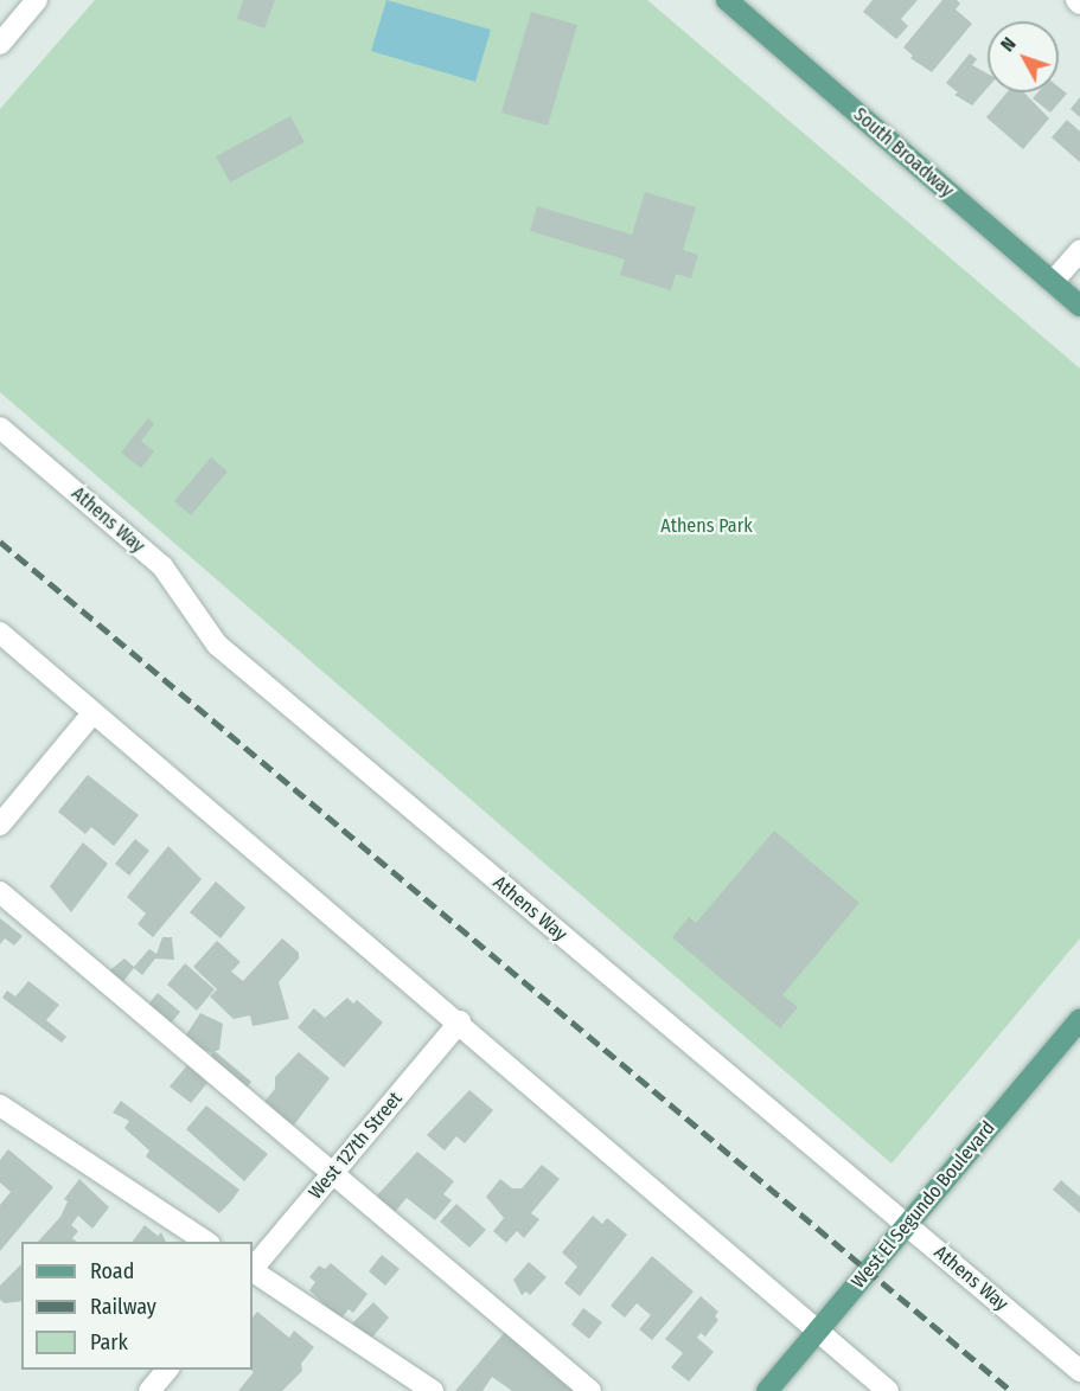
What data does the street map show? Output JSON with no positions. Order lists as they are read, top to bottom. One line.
{"streets":{"main road":["South Broadway","West El Segundo Boulevard"],"street":["Athens Way","West 127th Street"]},"crossings":[["Athens Way","West El Segundo Boulevard"]],"parks":["Athens Park"],"legend":["Road","Railway","Park"],"north":"top left"}
